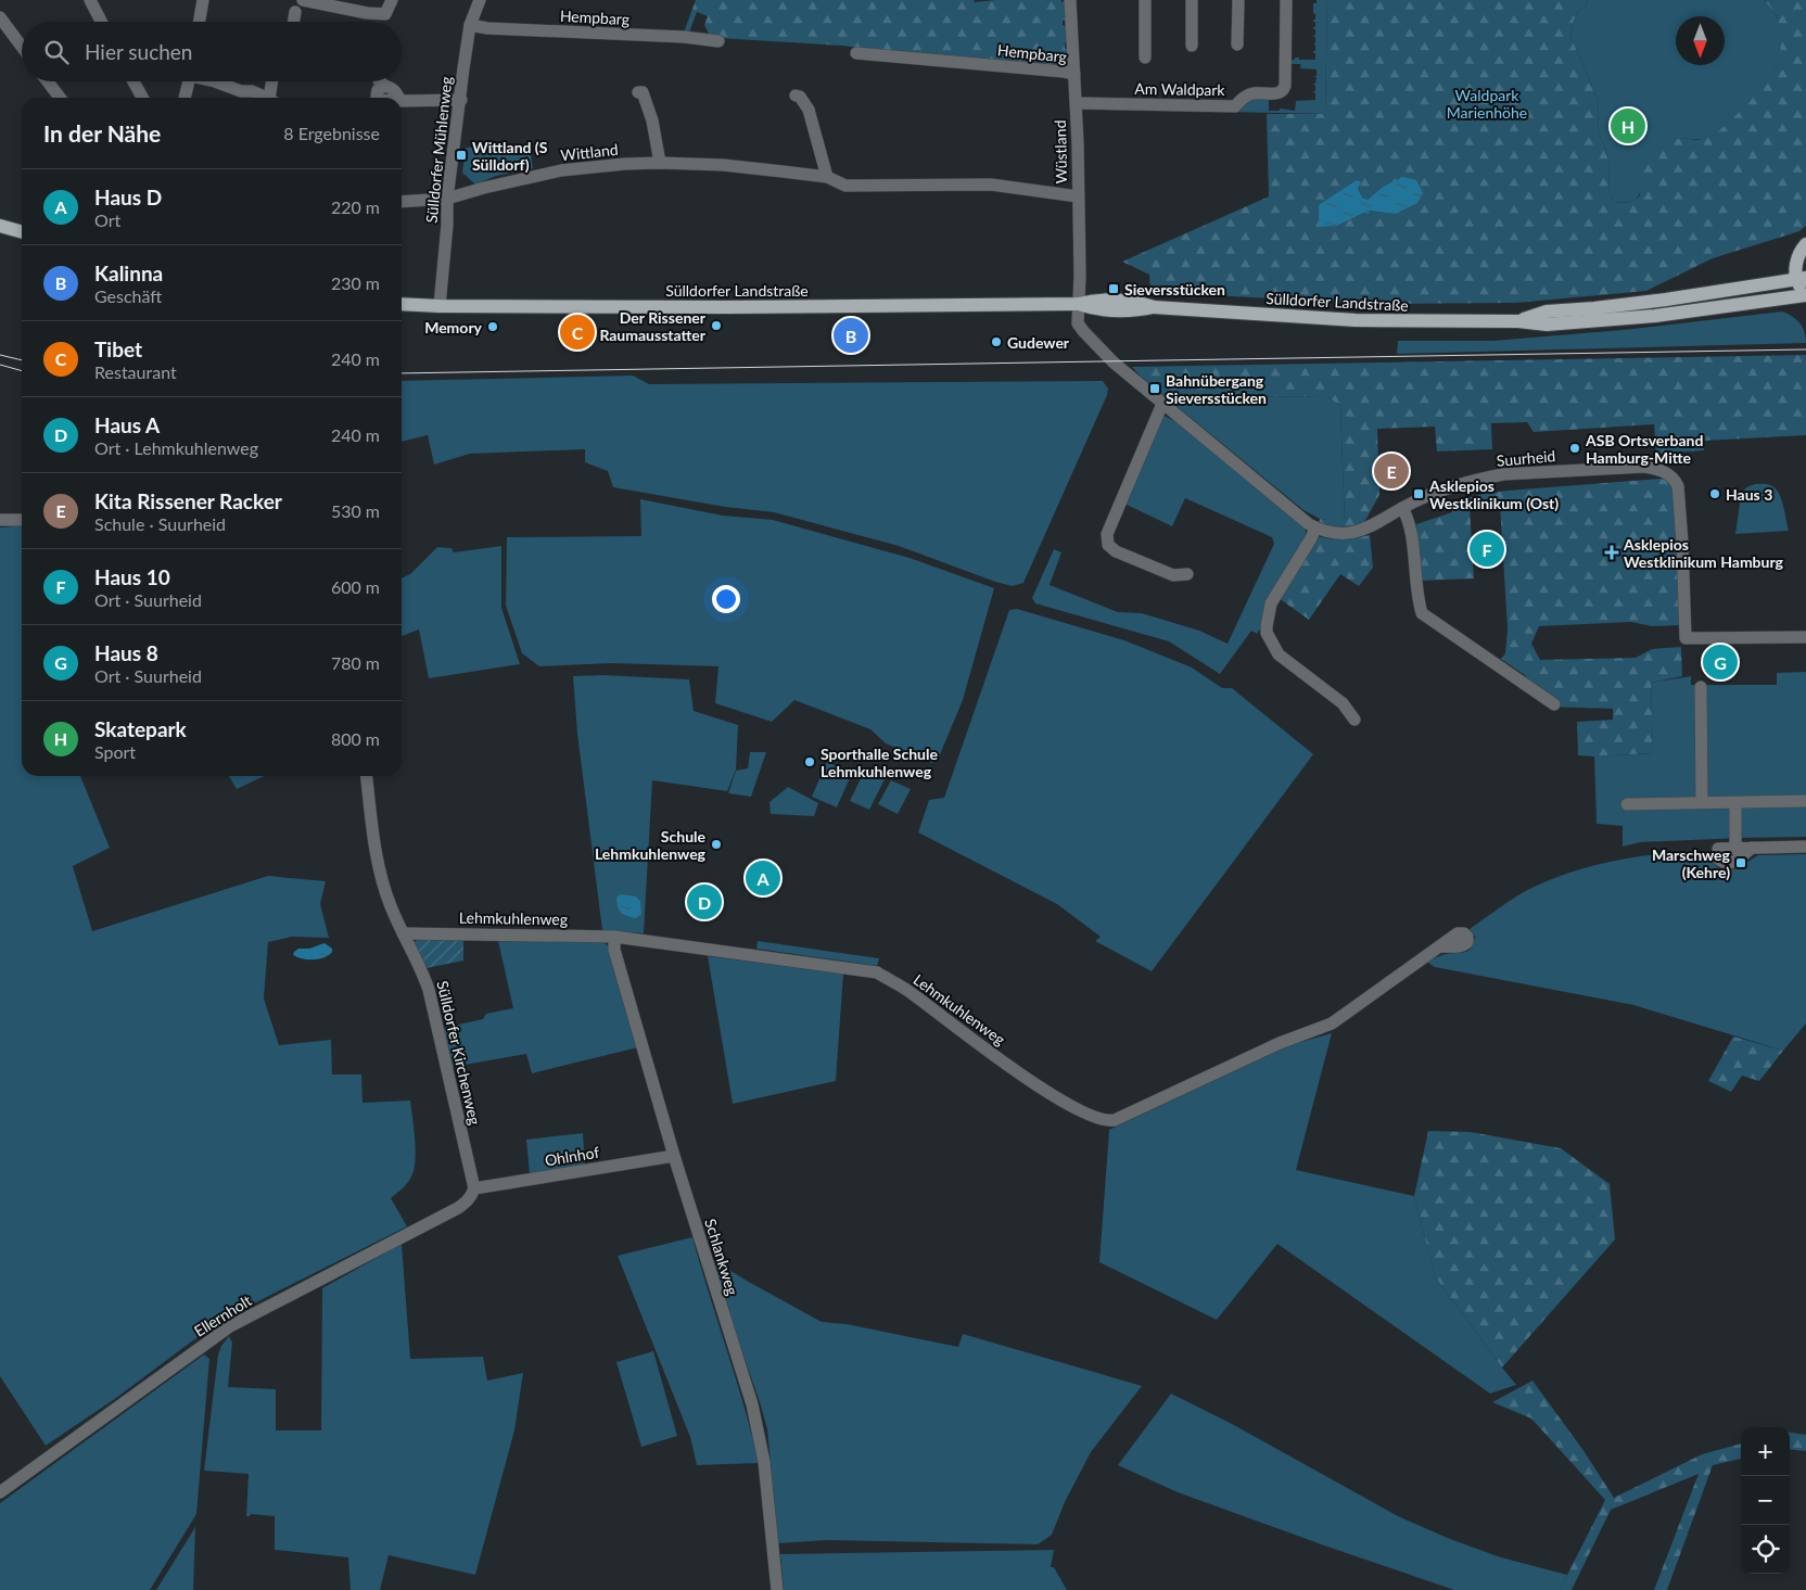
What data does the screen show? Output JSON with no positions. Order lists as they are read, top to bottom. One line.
{"streets":{"main road":["Sülldorfer Landstraße"],"street":["Hempbarg","Am Waldpark","Sülldorfer Mühlenweg","Wittland","Wüstland","Suurheid","Lehmkuhlenweg","Sülldorfer Kirchenweg","Ohlnhof","Schlankweg","Ellernholt"]},"crossings":[["Hempbarg","Sülldorfer Mühlenweg"],["Hempbarg","Wüstland"],["Am Waldpark","Wüstland"],["Sülldorfer Mühlenweg","Wittland"],["Sülldorfer Mühlenweg","Sülldorfer Landstraße"],["Wittland","Wüstland"],["Wüstland","Sülldorfer Landstraße"],["Lehmkuhlenweg","Sülldorfer Kirchenweg"],["Lehmkuhlenweg","Schlankweg"],["Sülldorfer Kirchenweg","Ohlnhof"],["Sülldorfer Kirchenweg","Ellernholt"],["Ohlnhof","Schlankweg"],["Ohlnhof","Ellernholt"]],"parks":["Waldpark Marienhöhe"],"places":{"transit":["Wittland (S Sülldorf)","Sieversstücken","Bahnübergang Sieversstücken","Asklepios Westklinikum (Ost)","Marschweg (Kehre)"],"other":["Der Rissener Raumausstatter","Memory","Gudewer","ASB Ortsverband Hamburg-Mitte","Haus 3","Sporthalle Schule Lehmkuhlenweg","Schule Lehmkuhlenweg"],"health":["Asklepios Westklinikum Hamburg"]},"north":"bottom","page":{"search":"Hier suchen","heading":["In der Nähe","8 Ergebnisse"],"pins":["H","C","B","E","F","G","A","D"],"list":[{"mark":"A","name":"Haus D","note":"Ort","value":"220 m"},{"mark":"B","name":"Kalinna","note":"Geschäft","value":"230 m"},{"mark":"C","name":"Tibet","note":"Restaurant","value":"240 m"},{"mark":"D","name":"Haus A","note":"Ort · Lehmkuhlenweg","value":"240 m"},{"mark":"E","name":"Kita Rissener Racker","note":"Schule · Suurheid","value":"530 m"},{"mark":"F","name":"Haus 10","note":"Ort · Suurheid","value":"600 m"},{"mark":"G","name":"Haus 8","note":"Ort · Suurheid","value":"780 m"},{"mark":"H","name":"Skatepark","note":"Sport","value":"800 m"}],"map_buttons":["+","−"]}}
